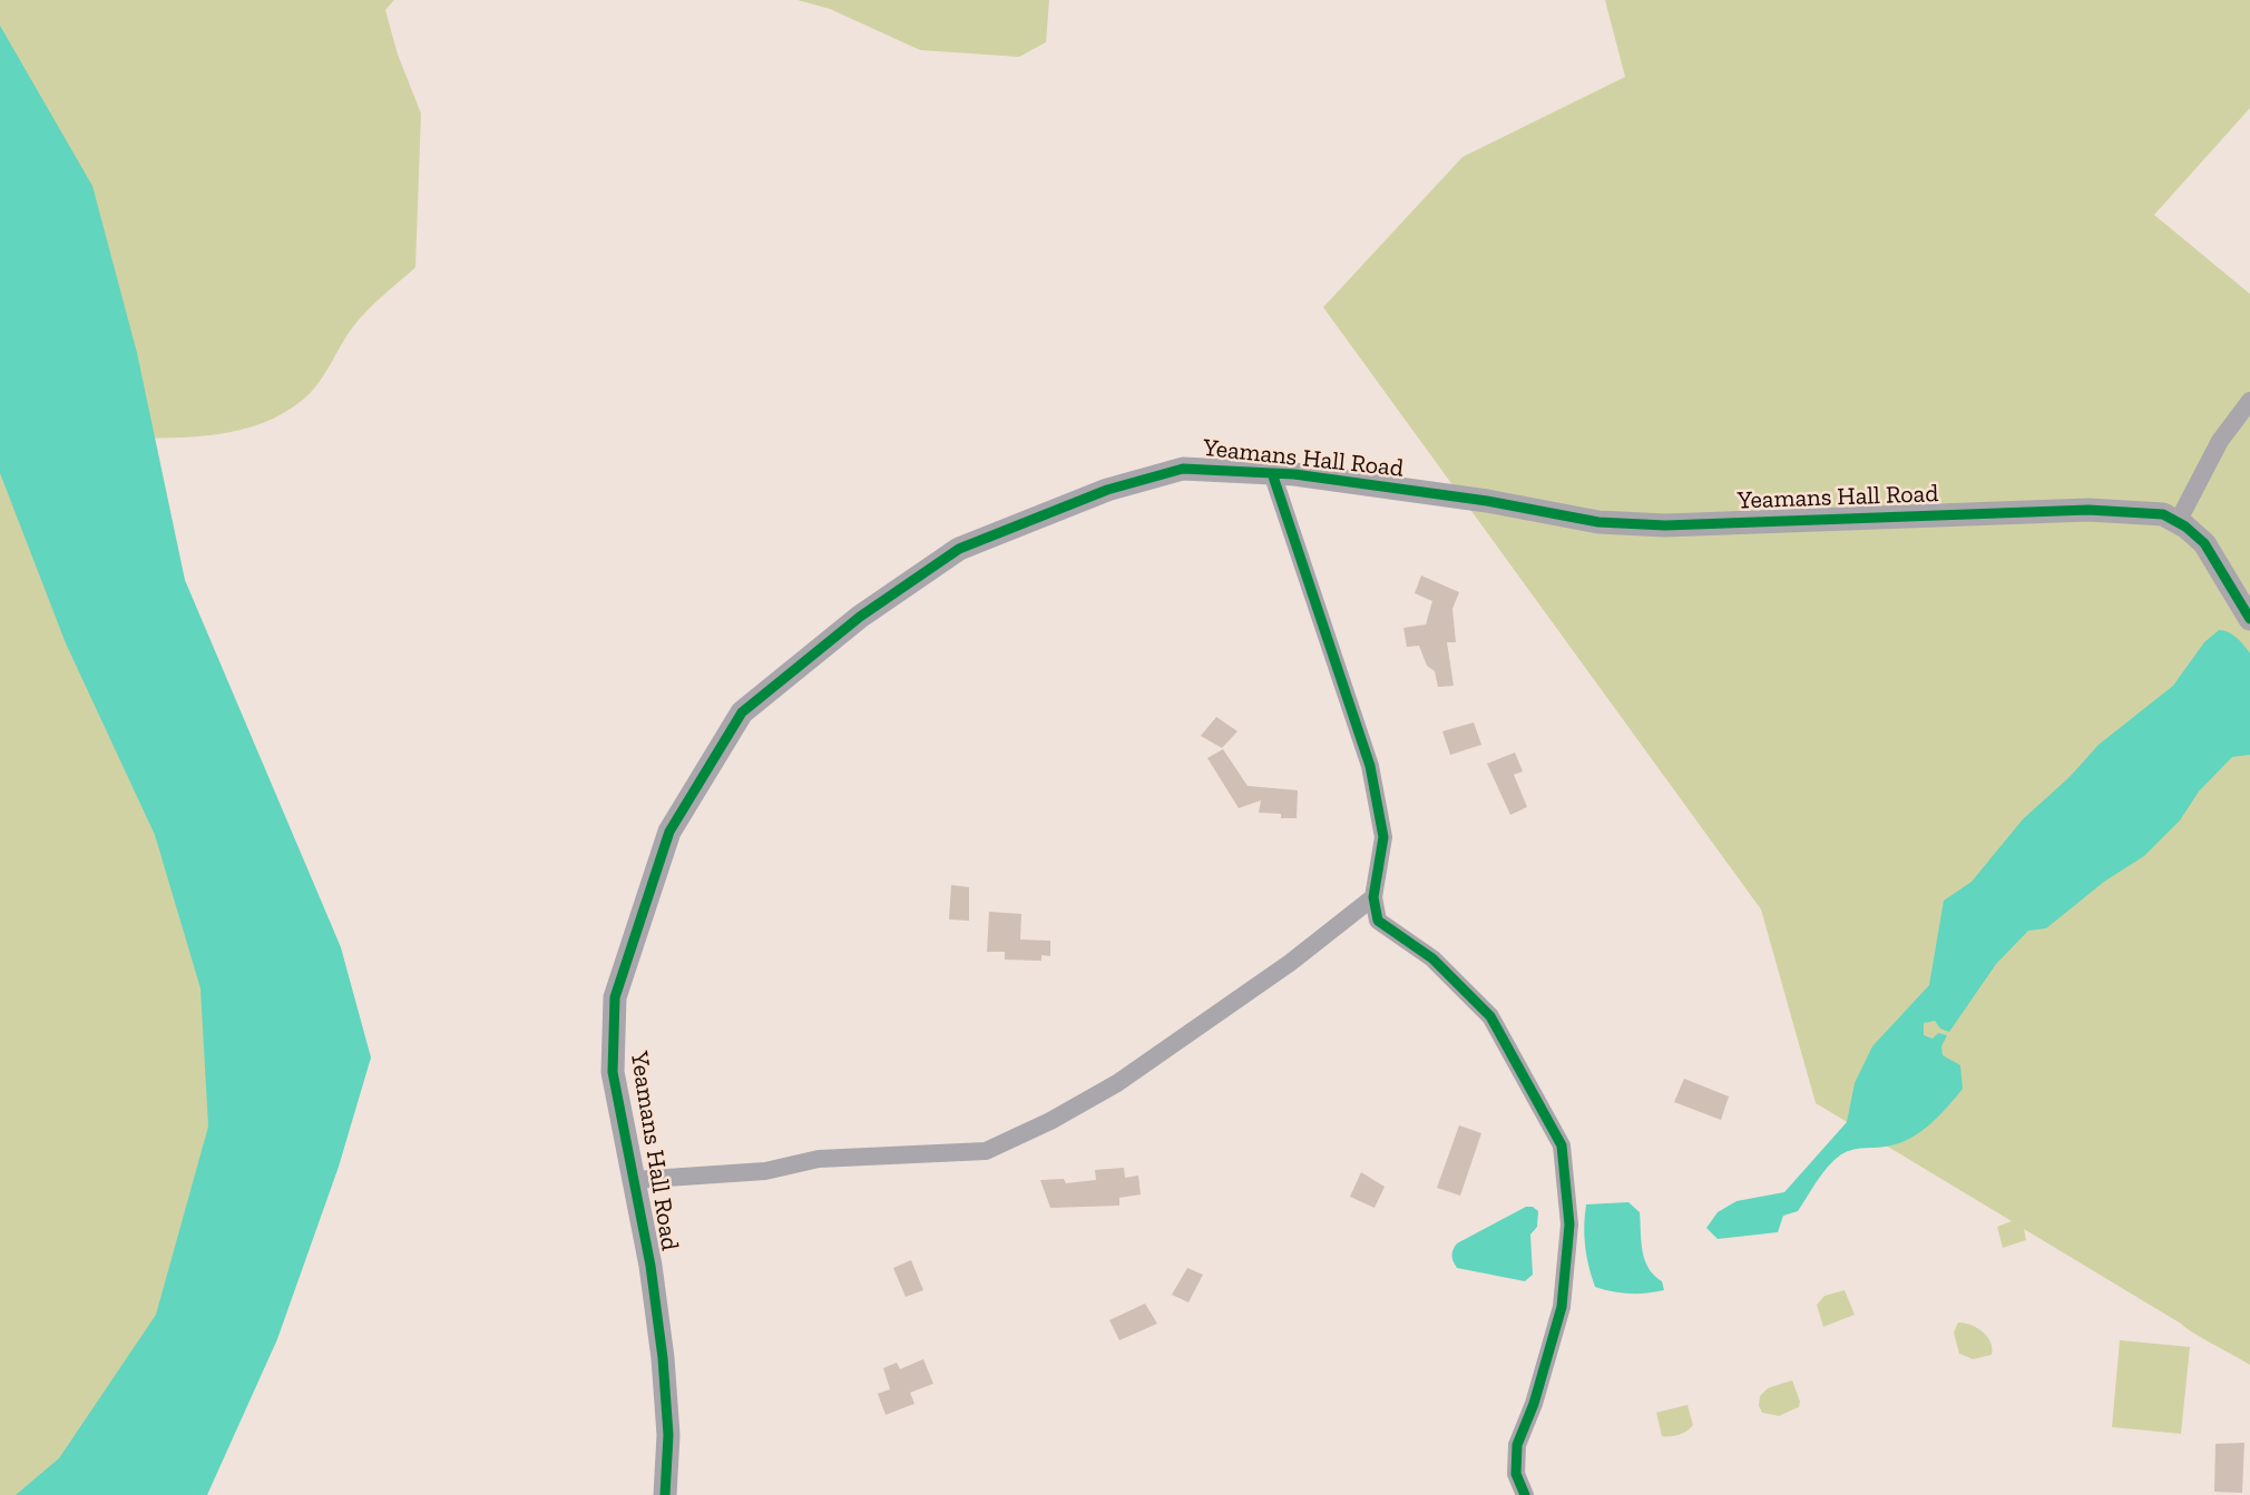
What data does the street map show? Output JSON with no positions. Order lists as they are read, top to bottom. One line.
{"streets":{"street":["Yeamans Hall Road"]}}
